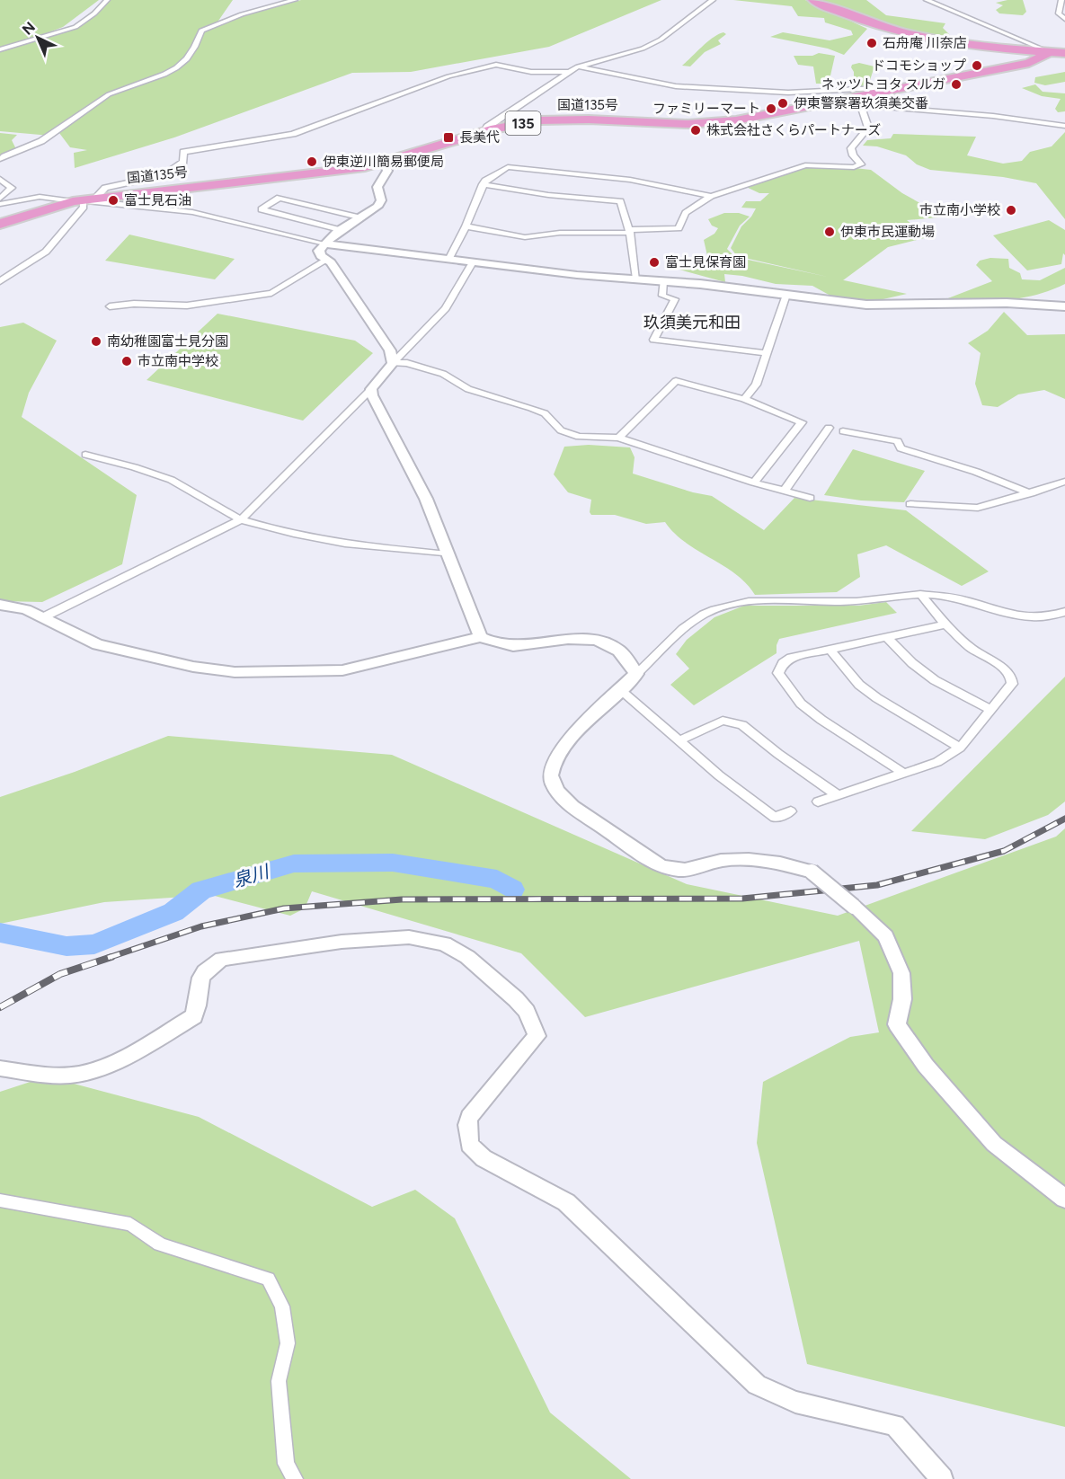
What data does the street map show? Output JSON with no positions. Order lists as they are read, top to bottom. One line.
{"streets":{"highway":["国道135号","135"]},"districts":["玖須美元和田"],"water":["泉川"],"places":{"other":["石舟庵 川奈店","ドコモショップ","ネッツトヨタ スルガ","伊東警察署玖須美交番","ファミリーマート","株式会社さくらパートナーズ","伊東逆川簡易郵便局","富士見石油","市立南小学校","伊東市民運動場","富士見保育園","南幼稚園富士見分園","市立南中学校"],"transit":["長美代"]},"north":"top left"}
